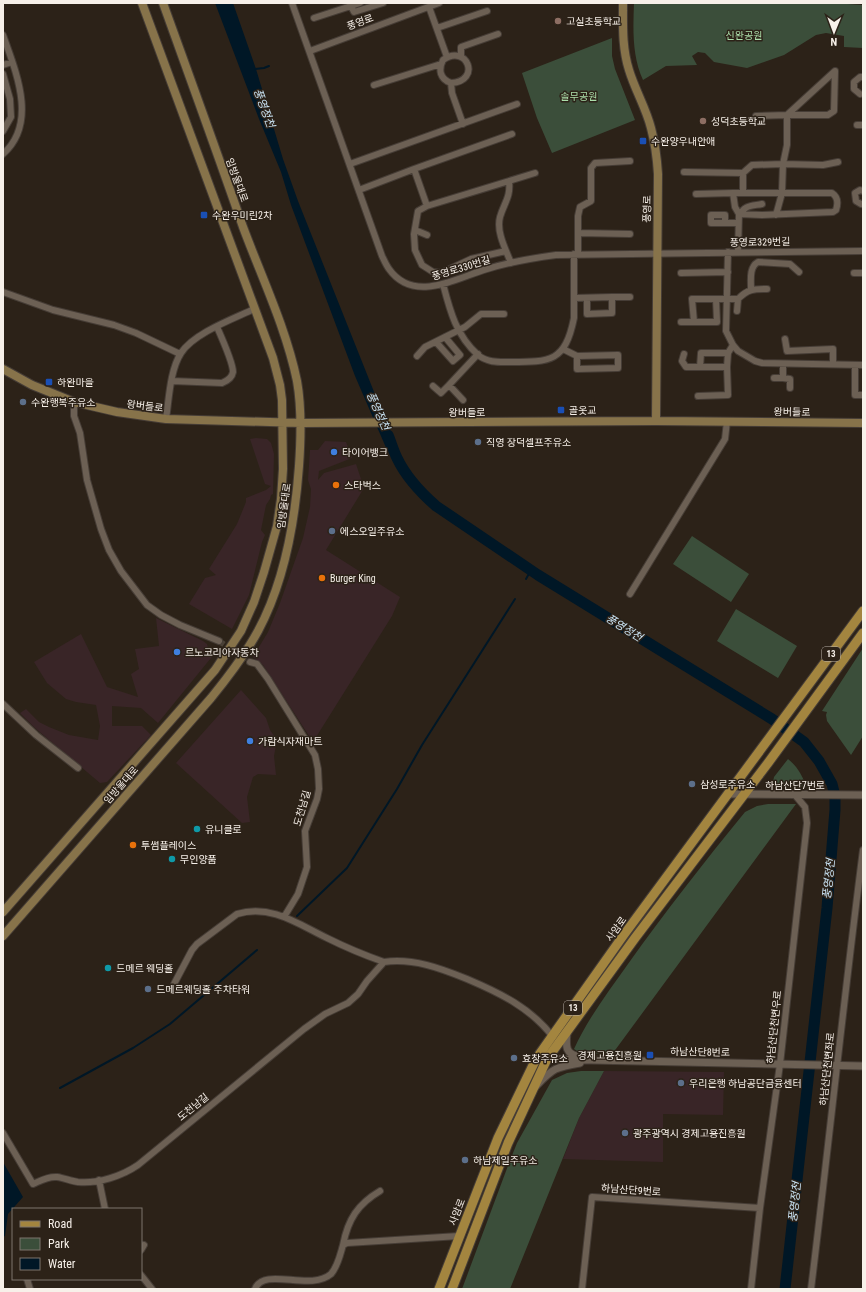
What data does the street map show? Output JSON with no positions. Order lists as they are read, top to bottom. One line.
{"streets":{"main road":["풍영로","임방울대로","왕버들로","13","사암로"],"street":["풍영로329번길","풍영로330번길","하남산단7번로","도천남길","하남산단천변우로","하남산단8번로","하남산단천변좌로","하남산단9번로"]},"crossings":[["풍영로","풍영로329번길"],["풍영로","풍영로330번길"],["풍영로","왕버들로"],["임방울대로","왕버들로"],["풍영로329번길","풍영로330번길"],["하남산단7번로","사암로"],["하남산단7번로","하남산단천변우로"],["사암로","하남산단8번로"],["하남산단천변우로","하남산단8번로"],["하남산단천변우로","하남산단9번로"],["하남산단8번로","하남산단천변좌로"]],"water":["풍영정천"],"parks":["신완공원","솔무공원"],"places":{"other":["고실초등학교","성덕초등학교","수완행복주유소","직영 장덕셀프주유소","타이어뱅크","스타벅스","에스오일주유소","Burger King","르노코리아자동차","가람식자재마트","삼성로주유소","유니클로","투썸플레이스","무인양품","드메르 웨딩홀","드메르웨딩홀 주차타워","효창주유소","우리은행 하남공단금융센터","광주광역시 경제고용진흥원","하남제일주유소"],"transit":["수완양우내안애","수완우미린2차","하완마을","골옷교","경제고용진흥원"]},"legend":["Road","Park","Water"],"north":"bottom"}
